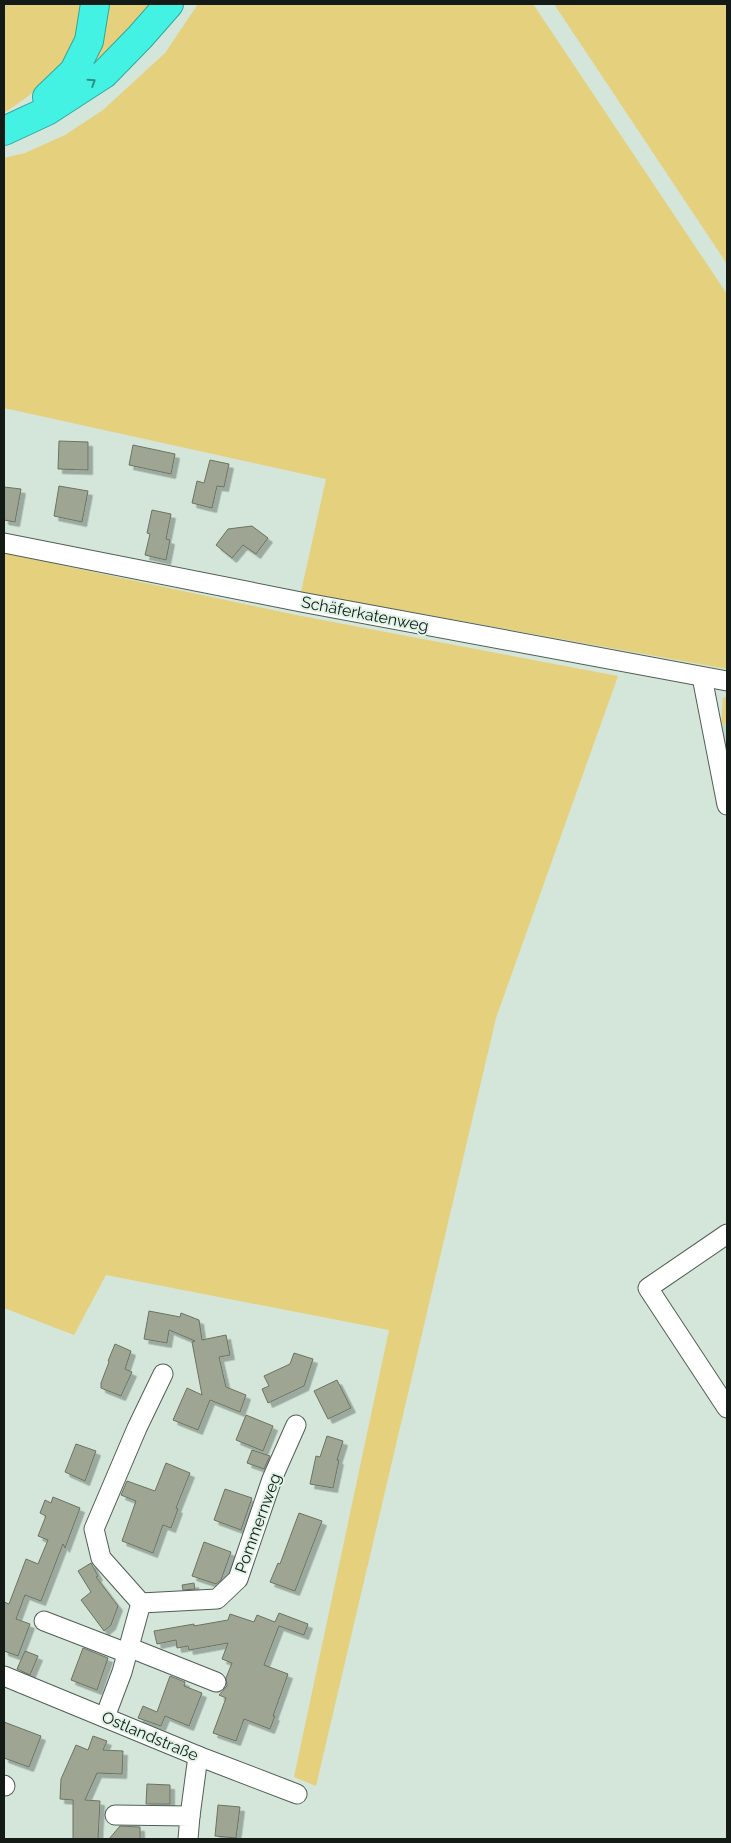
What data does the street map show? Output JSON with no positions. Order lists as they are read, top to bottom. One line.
{"streets":{"street":["Schäferkatenweg","Pommernweg","Ostlandstraße"]}}
